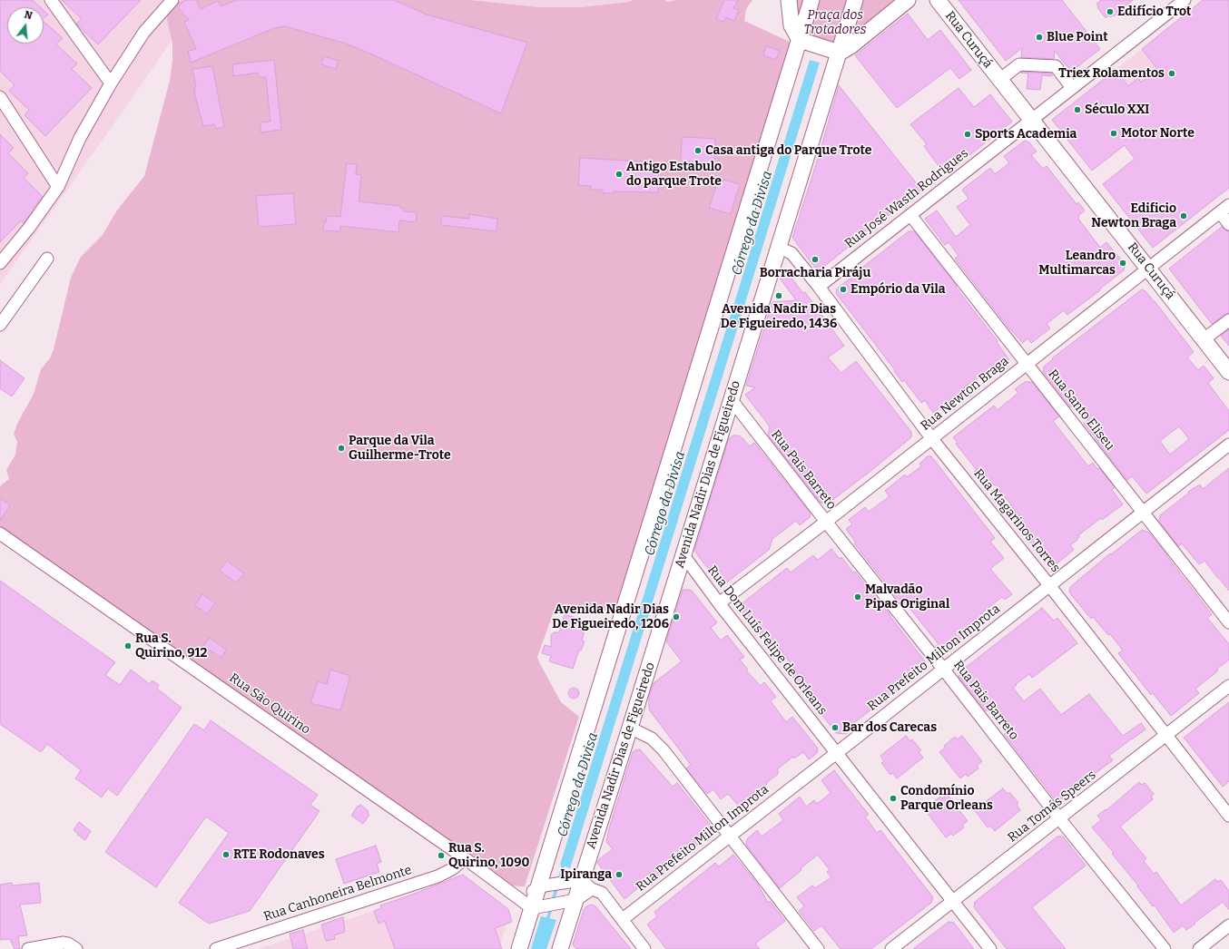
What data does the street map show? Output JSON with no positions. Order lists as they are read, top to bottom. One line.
{"streets":{"main road":["Rua Curuçá","Avenida Nadir Dias de Figueiredo"],"street":["Rua José Wasth Rodrigues","Rua Newton Braga","Rua Santo Eliseu","Rua Pais Barreto","Rua Magarinos Torres","Rua Dom Luís Felipe de Orleans","Rua Prefeito Milton Improta","Rua São Quirino","Rua Tomás Speers","Rua Canhoneira Belmonte"]},"crossings":[["Rua Curuçá","Rua José Wasth Rodrigues"],["Rua Curuçá","Rua Newton Braga"],["Rua José Wasth Rodrigues","Rua Santo Eliseu"],["Rua José Wasth Rodrigues","Rua Magarinos Torres"],["Rua Newton Braga","Rua Santo Eliseu"],["Rua Newton Braga","Rua Pais Barreto"],["Rua Newton Braga","Rua Magarinos Torres"],["Rua Newton Braga","Rua Dom Luís Felipe de Orleans"],["Rua Santo Eliseu","Rua Prefeito Milton Improta"],["Rua Pais Barreto","Avenida Nadir Dias de Figueiredo"],["Rua Pais Barreto","Rua Prefeito Milton Improta"],["Rua Pais Barreto","Rua Tomás Speers"],["Avenida Nadir Dias de Figueiredo","Rua Magarinos Torres"],["Avenida Nadir Dias de Figueiredo","Rua Dom Luís Felipe de Orleans"],["Rua Magarinos Torres","Rua Prefeito Milton Improta"],["Rua Magarinos Torres","Rua Tomás Speers"],["Rua Dom Luís Felipe de Orleans","Rua Prefeito Milton Improta"],["Rua Dom Luís Felipe de Orleans","Rua Tomás Speers"],["Rua São Quirino","Rua Canhoneira Belmonte"]],"water":["Córrego da Divisa"],"parks":["Praça dos Trotadores"],"places":["Edifício Trot","Blue Point","Triex Rolamentos","Século XXI","Motor Norte","Sports Academia","Casa antiga do Parque Trote","Antigo Estabulo do parque Trote","Edificio Newton Braga","Borracharia Piráju","Leandro Multimarcas","Empório da Vila","Avenida Nadir Dias De Figueiredo, 1436","Parque da Vila Guilherme-Trote","Malvadão Pipas Original","Avenida Nadir Dias De Figueiredo, 1206","Rua S. Quirino, 912","Bar dos Carecas","Condomínio Parque Orleans","RTE Rodonaves","Rua S. Quirino, 1090","Ipiranga"],"north":"top"}
